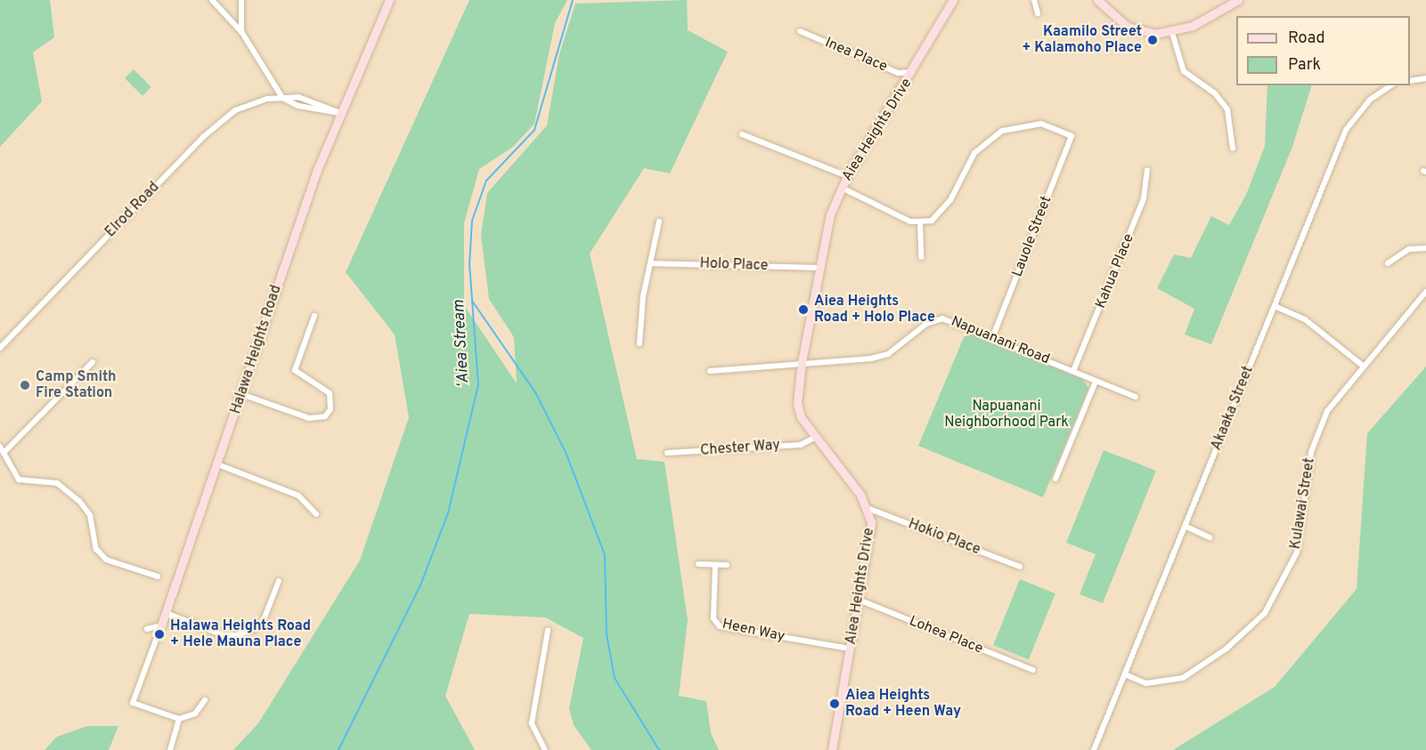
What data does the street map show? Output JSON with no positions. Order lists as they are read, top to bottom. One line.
{"streets":{"street":["Inea Place","Aiea Heights Drive","Elrod Road","Lauole Street","Holo Place","Kahua Place","Napuanani Road","Halawa Heights Road","Akaaka Street","Chester Way","Kulawai Street","Hokio Place","Heen Way","Lohea Place"]},"crossings":[["Inea Place","Aiea Heights Drive"],["Aiea Heights Drive","Holo Place"],["Aiea Heights Drive","Napuanani Road"],["Aiea Heights Drive","Chester Way"],["Aiea Heights Drive","Hokio Place"],["Aiea Heights Drive","Heen Way"],["Aiea Heights Drive","Lohea Place"],["Lauole Street","Napuanani Road"],["Kahua Place","Napuanani Road"],["Akaaka Street","Kulawai Street"]],"water":["ʻAiea Stream"],"parks":["Napuanani Neighborhood Park"],"places":["Kaamilo Street + Kalamoho Place","Aiea Heights Road + Holo Place","Camp Smith Fire Station","Halawa Heights Road + Hele Mauna Place","Aiea Heights Road + Heen Way"],"legend":["Road","Park"]}
